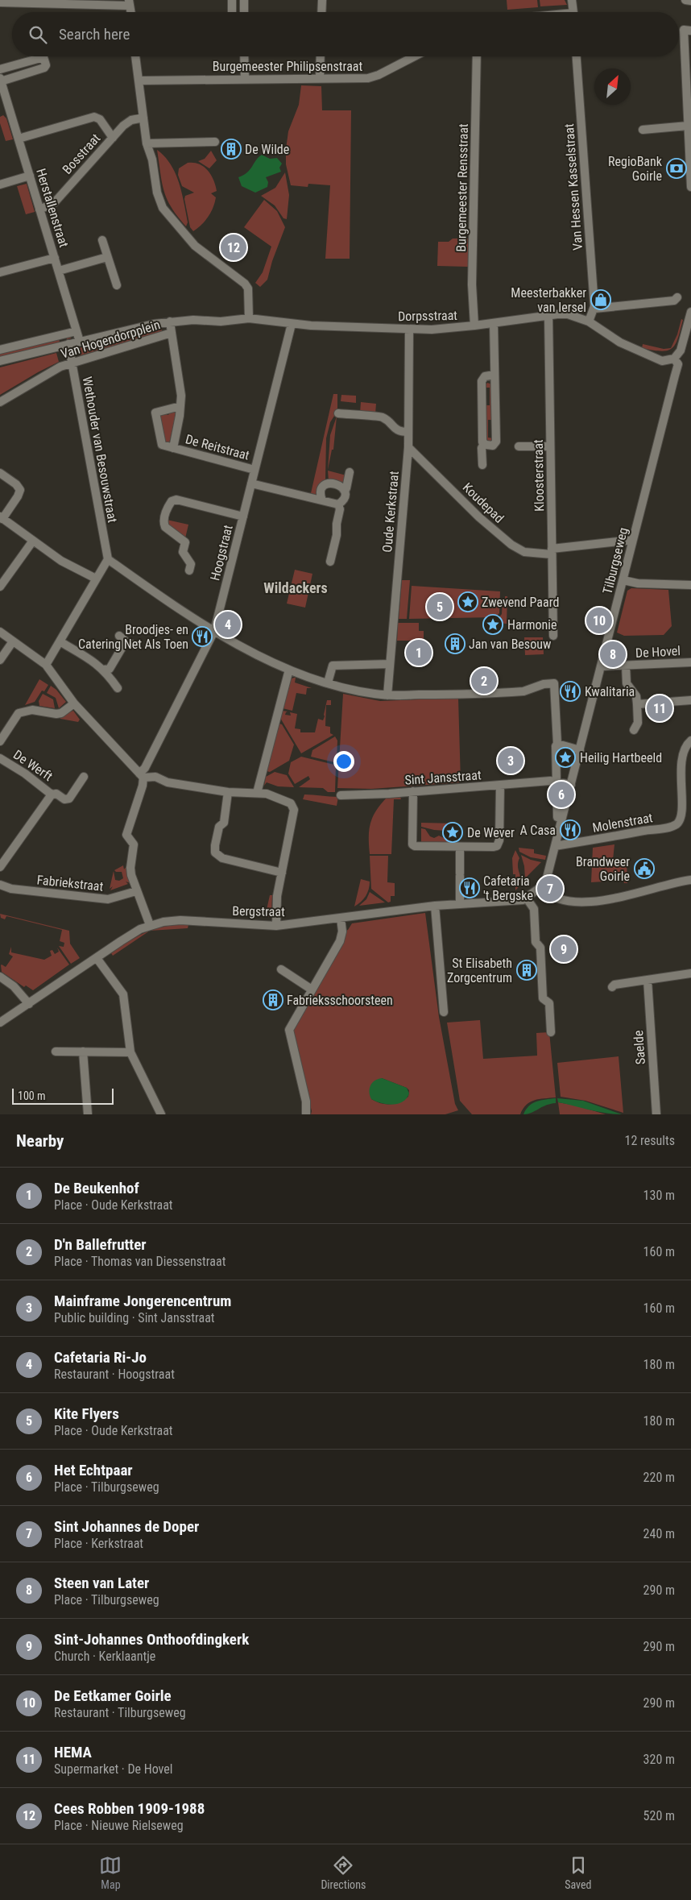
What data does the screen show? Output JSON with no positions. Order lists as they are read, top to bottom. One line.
{"streets":{"street":["Burgemeester Philipsenstraat","Bosstraat","Van Hessen Kasselstraat","Burgemeester Rensstraat","Herstallenstraat","Dorpsstraat","Van Hogendorpplein","De Reitstraat","Wethouder van Besouwstraat","Kloosterstraat","Koudepad","Oude Kerkstraat","Hoogstraat","Tilburgseweg","De Hovel","De Werft","Sint Jansstraat","Molenstraat","Fabriekstraat","Bergstraat","Saelde"]},"crossings":[["Bosstraat","Herstallenstraat"],["Van Hessen Kasselstraat","Dorpsstraat"],["Burgemeester Rensstraat","Dorpsstraat"],["Herstallenstraat","Van Hogendorpplein"],["Dorpsstraat","Van Hogendorpplein"],["Dorpsstraat","Kloosterstraat"],["Dorpsstraat","Oude Kerkstraat"],["Dorpsstraat","Hoogstraat"],["Dorpsstraat","Tilburgseweg"],["Van Hogendorpplein","De Reitstraat"],["Van Hogendorpplein","Wethouder van Besouwstraat"],["De Reitstraat","Hoogstraat"],["Kloosterstraat","Koudepad"],["Koudepad","Oude Kerkstraat"],["Koudepad","Tilburgseweg"],["Tilburgseweg","De Hovel"],["Tilburgseweg","Sint Jansstraat"],["Tilburgseweg","Molenstraat"],["Tilburgseweg","Bergstraat"]],"districts":["Wildackers"],"places":{"building":["De Wilde","Jan van Besouw","St Elisabeth Zorgcentrum","Fabrieksschoorsteen"],"bank":["RegioBank Goirle"],"shop":["Meesterbakker van Iersel"],"place":["Zwevend Paard","Harmonie","Heilig Hartbeeld","De Wever"],"restaurant":["Broodjes- en Catering Net Als Toen","Kwalitaria","A Casa","Cafetaria 't Bergske"],"public building":["Brandweer Goirle"]},"scale_bar":"100 m","north":"top right","page":{"search":"Search here","pins":["12","5","10","4","1","8","2","11","3","6","7","9"],"scale":"100 m","heading":["Nearby","12 results"],"list":[{"mark":"1","name":"De Beukenhof","note":"Place · Oude Kerkstraat","value":"130 m"},{"mark":"2","name":"D'n Ballefrutter","note":"Place · Thomas van Diessenstraat","value":"160 m"},{"mark":"3","name":"Mainframe Jongerencentrum","note":"Public building · Sint Jansstraat","value":"160 m"},{"mark":"4","name":"Cafetaria Ri-Jo","note":"Restaurant · Hoogstraat","value":"180 m"},{"mark":"5","name":"Kite Flyers","note":"Place · Oude Kerkstraat","value":"180 m"},{"mark":"6","name":"Het Echtpaar","note":"Place · Tilburgseweg","value":"220 m"},{"mark":"7","name":"Sint Johannes de Doper","note":"Place · Kerkstraat","value":"240 m"},{"mark":"8","name":"Steen van Later","note":"Place · Tilburgseweg","value":"290 m"},{"mark":"9","name":"Sint-Johannes Onthoofdingkerk","note":"Church · Kerklaantje","value":"290 m"},{"mark":"10","name":"De Eetkamer Goirle","note":"Restaurant · Tilburgseweg","value":"290 m"},{"mark":"11","name":"HEMA","note":"Supermarket · De Hovel","value":"320 m"},{"mark":"12","name":"Cees Robben 1909-1988","note":"Place · Nieuwe Rielseweg","value":"520 m"}],"nav":["Map","Directions","Saved"]}}
